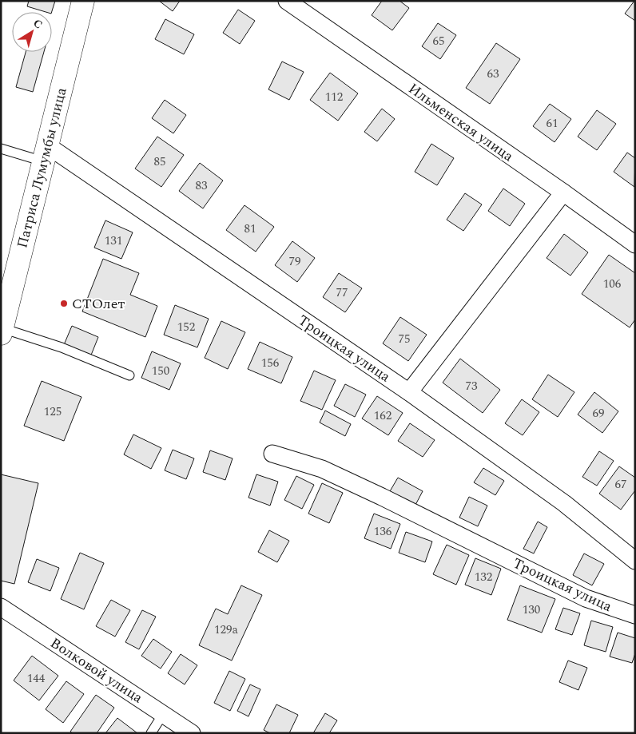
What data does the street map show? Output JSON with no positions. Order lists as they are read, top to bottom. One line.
{"streets":{"street":["Ильменская улица","Патриса Лумумбы улица","Троицкая улица","Волковой улица"]},"crossings":[["Патриса Лумумбы улица","Троицкая улица"]],"places":["СТОлет"],"house_numbers":["65","63","112","61","85","83","81","131","79","106","77","152","75","156","150","73","125","69","162","67","136","132","130","129а","144"],"north":"top right"}
